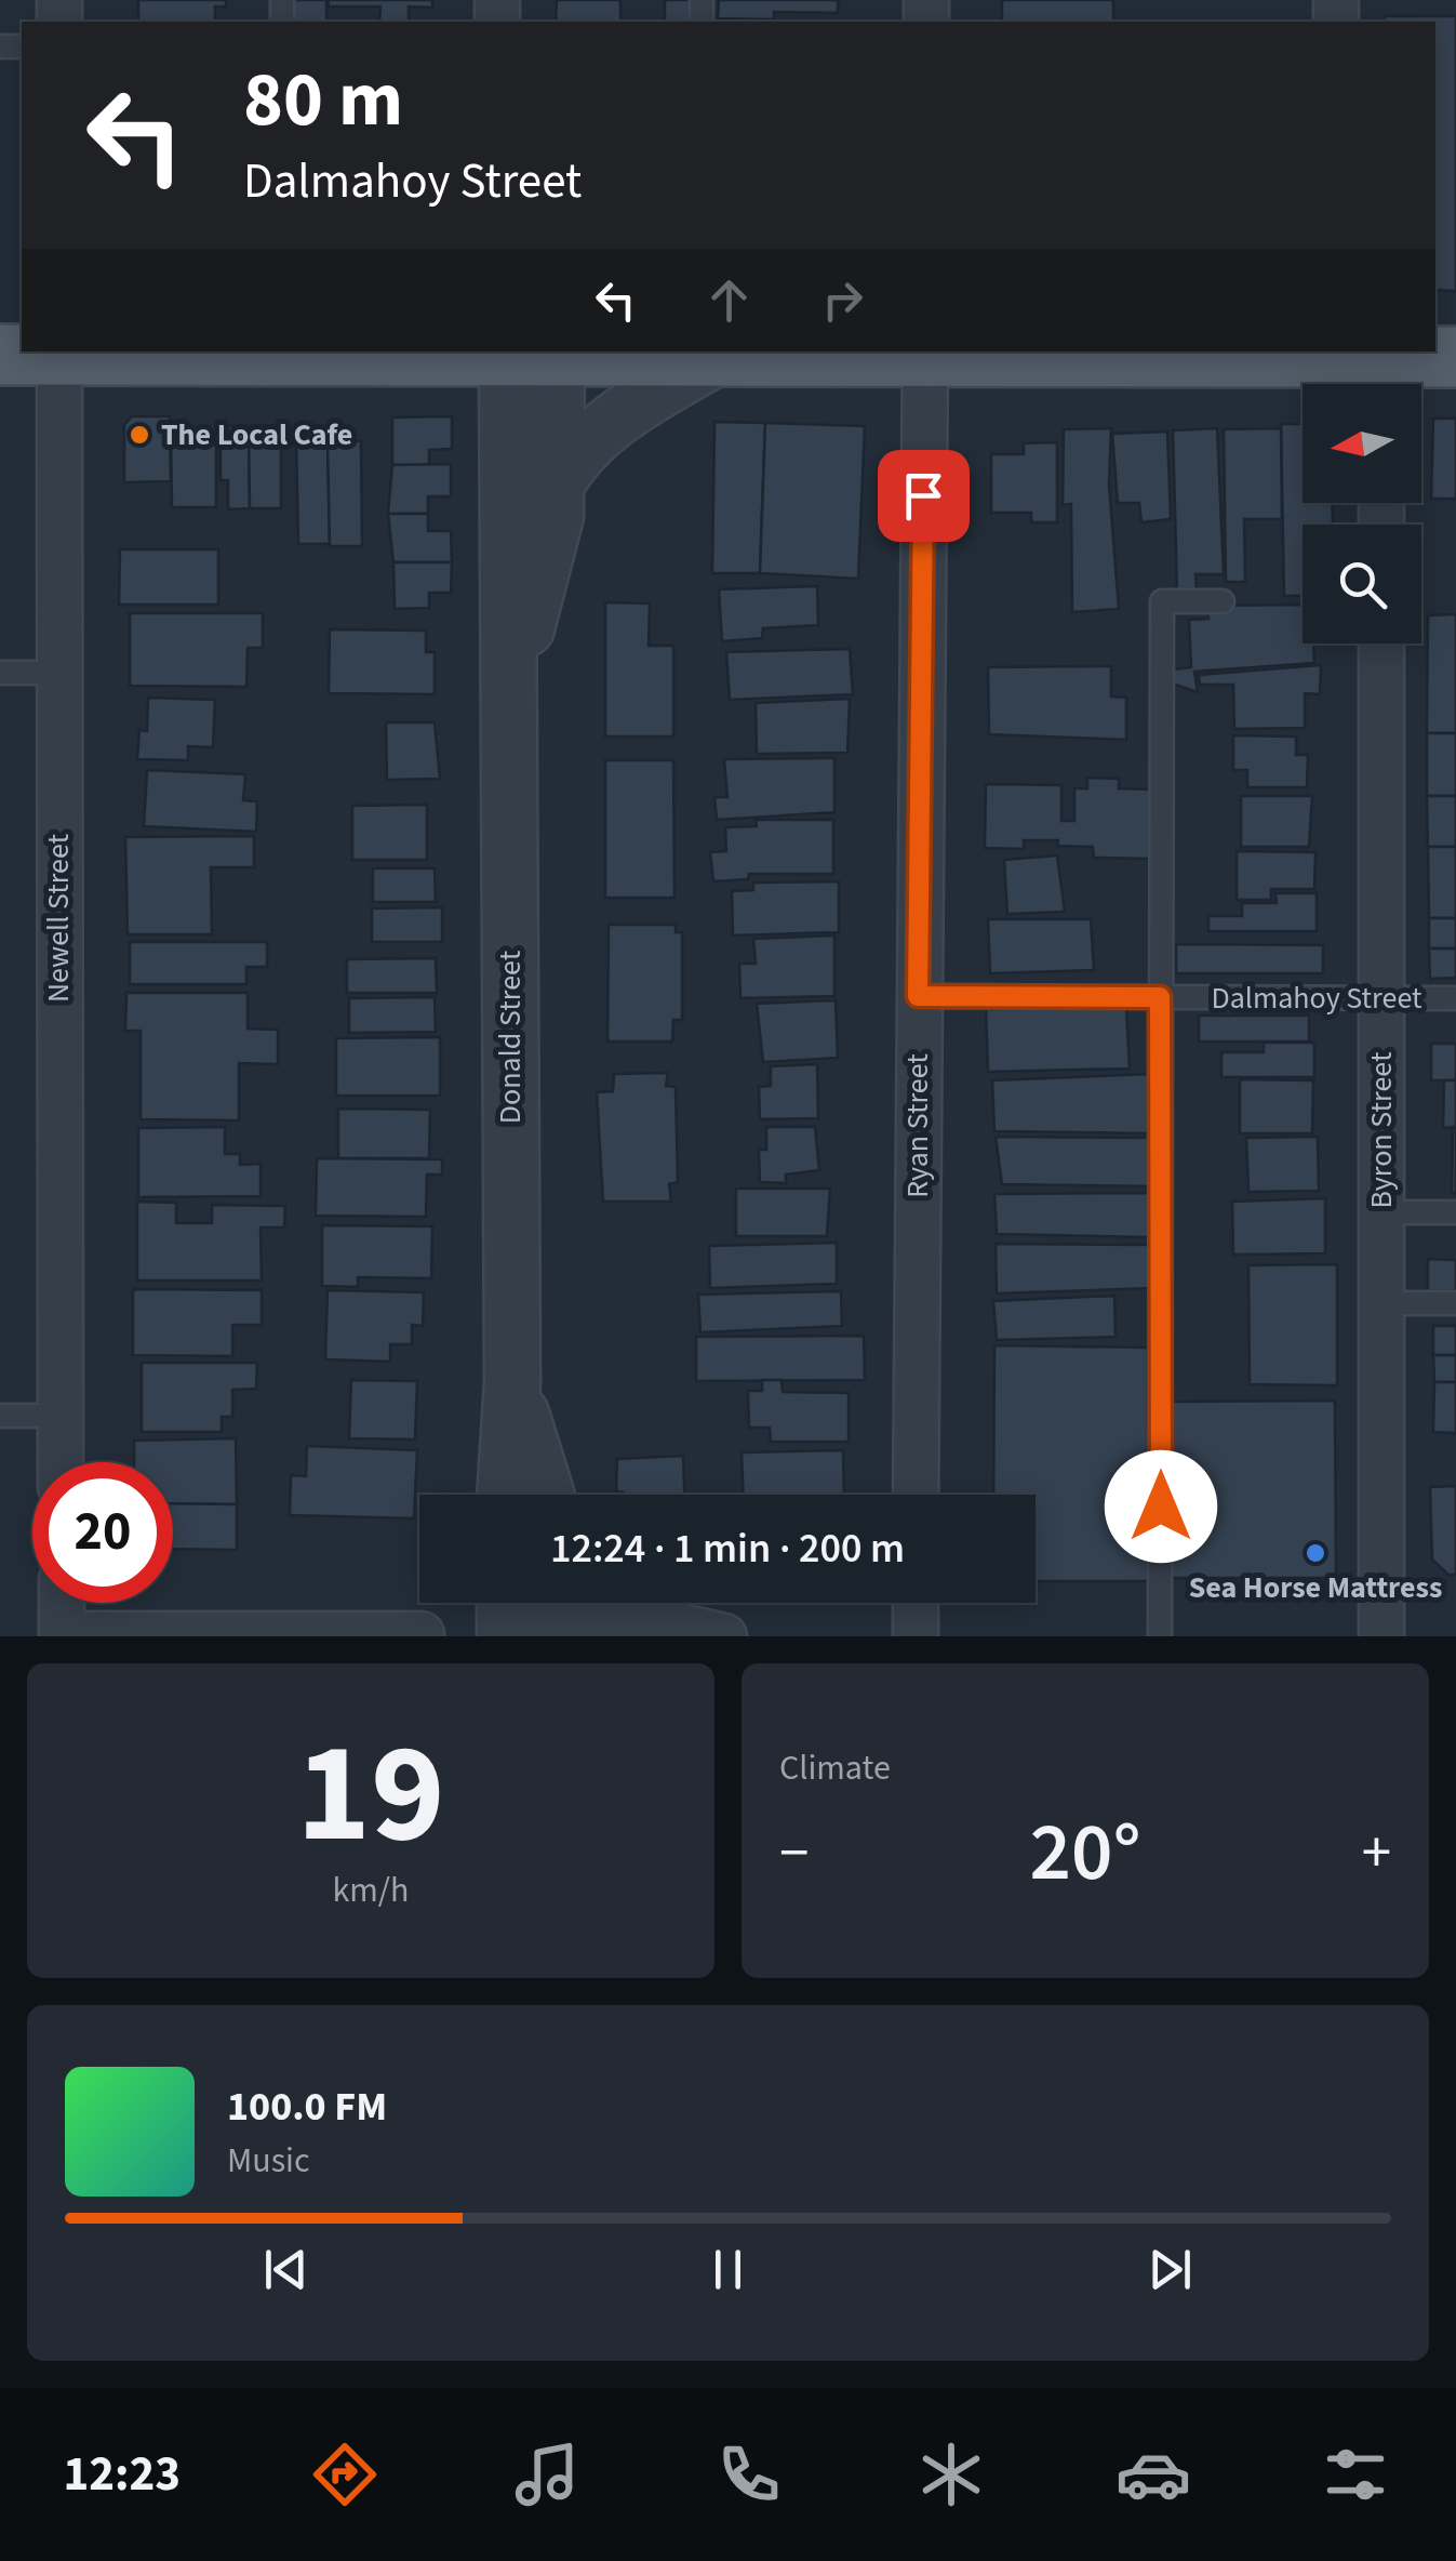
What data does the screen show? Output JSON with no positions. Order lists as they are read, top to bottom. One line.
{"streets":{"street":["Newell Street","Donald Street","Ryan Street","Byron Street"],"lane":["Dalmahoy Street"]},"crossings":[["Dalmahoy Street","Ryan Street"],["Dalmahoy Street","Byron Street"]],"places":["The Local Cafe","Sea Horse Mattress"],"north":"left","page":{"turn":["80 m","Dalmahoy Street"],"limit":"20","trip":"12:24 · 1 min · 200 m","tile":[["19","km/h"],"Climate"],"heat":["−","20°","+"],"song":["100.0 FM","Music"],"tabs":"12:23"}}
